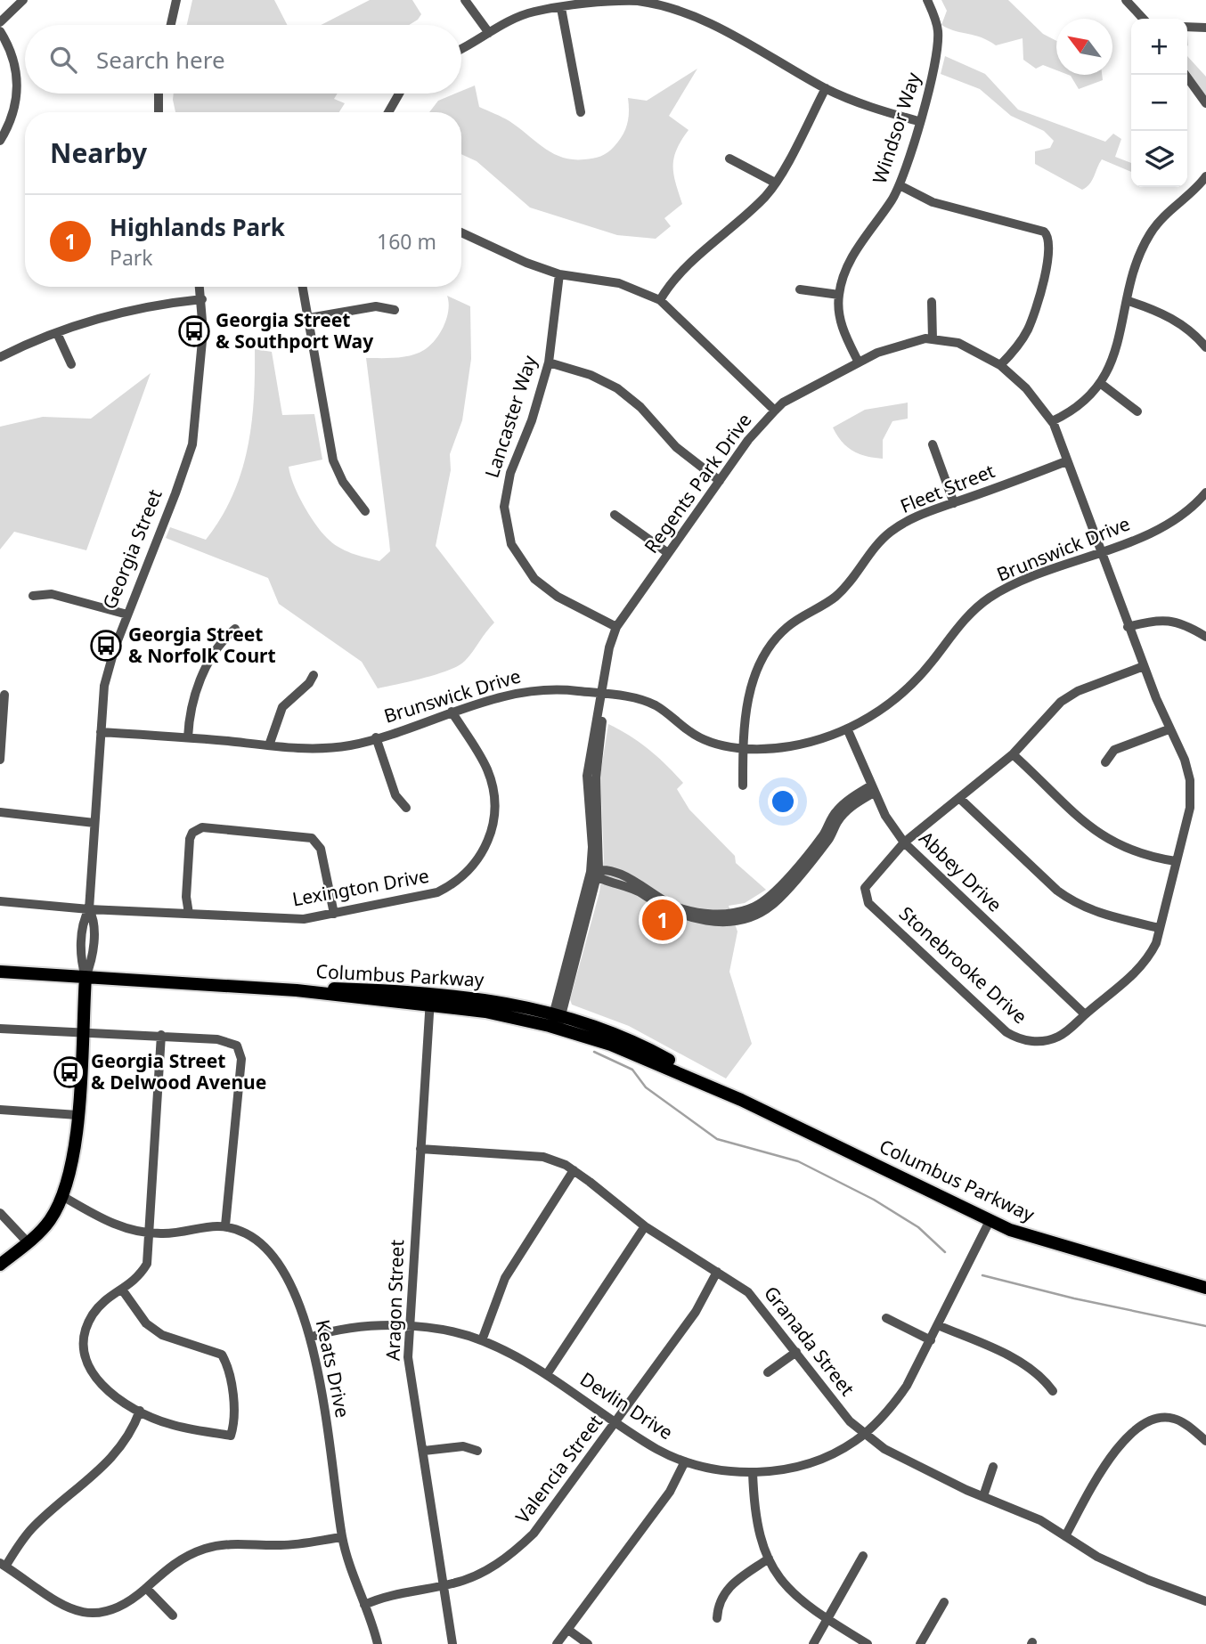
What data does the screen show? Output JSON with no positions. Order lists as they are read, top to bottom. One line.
{"streets":{"main road":["Georgia Street","Columbus Parkway"],"street":["Windsor Way","Lancaster Way","Regents Park Drive","Fleet Street","Brunswick Drive","Abbey Drive","Lexington Drive","Stonebrooke Drive","Aragon Street","Granada Street","Keats Drive","Devlin Drive","Valencia Street"]},"crossings":[["Windsor Way","Regents Park Drive"],["Lancaster Way","Regents Park Drive"],["Regents Park Drive","Fleet Street"],["Regents Park Drive","Brunswick Drive"],["Regents Park Drive","Stonebrooke Drive"],["Regents Park Drive","Columbus Parkway"],["Fleet Street","Brunswick Drive"],["Georgia Street","Brunswick Drive"],["Georgia Street","Lexington Drive"],["Georgia Street","Columbus Parkway"],["Brunswick Drive","Abbey Drive"],["Brunswick Drive","Lexington Drive"],["Abbey Drive","Stonebrooke Drive"],["Columbus Parkway","Aragon Street"],["Columbus Parkway","Devlin Drive"],["Aragon Street","Granada Street"],["Aragon Street","Devlin Drive"],["Aragon Street","Valencia Street"],["Granada Street","Devlin Drive"],["Granada Street","Valencia Street"],["Keats Drive","Devlin Drive"],["Keats Drive","Valencia Street"],["Devlin Drive","Valencia Street"]],"places":{"bus stop":["Georgia Street & Southport Way","Georgia Street & Norfolk Court","Georgia Street & Delwood Avenue"]},"north":"top left","page":{"map_buttons":["+","−"],"search":"Search here","heading":"Nearby","list":[{"mark":"1","name":"Highlands Park","note":"Park","value":"160 m"}],"pins":"1"}}
